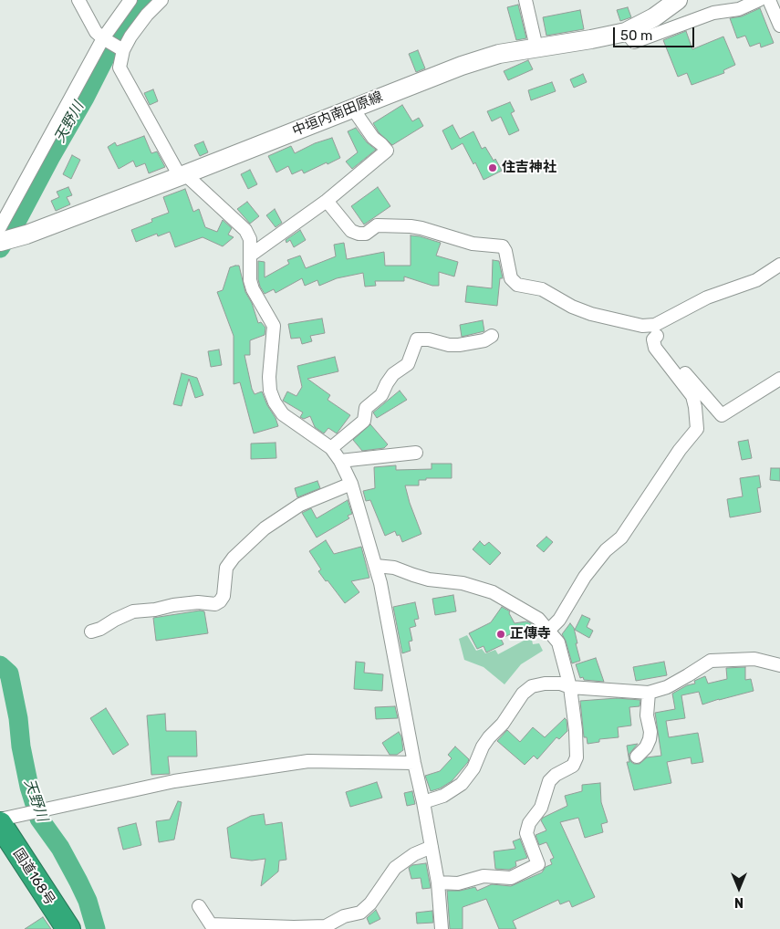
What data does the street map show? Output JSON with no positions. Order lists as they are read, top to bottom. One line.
{"streets":{"highway":["国道168号"],"main road":["中垣内南田原線"]},"water":["天野川"],"places":["住吉神社","正傳寺"],"scale_bar":"50 m","north":"bottom"}
